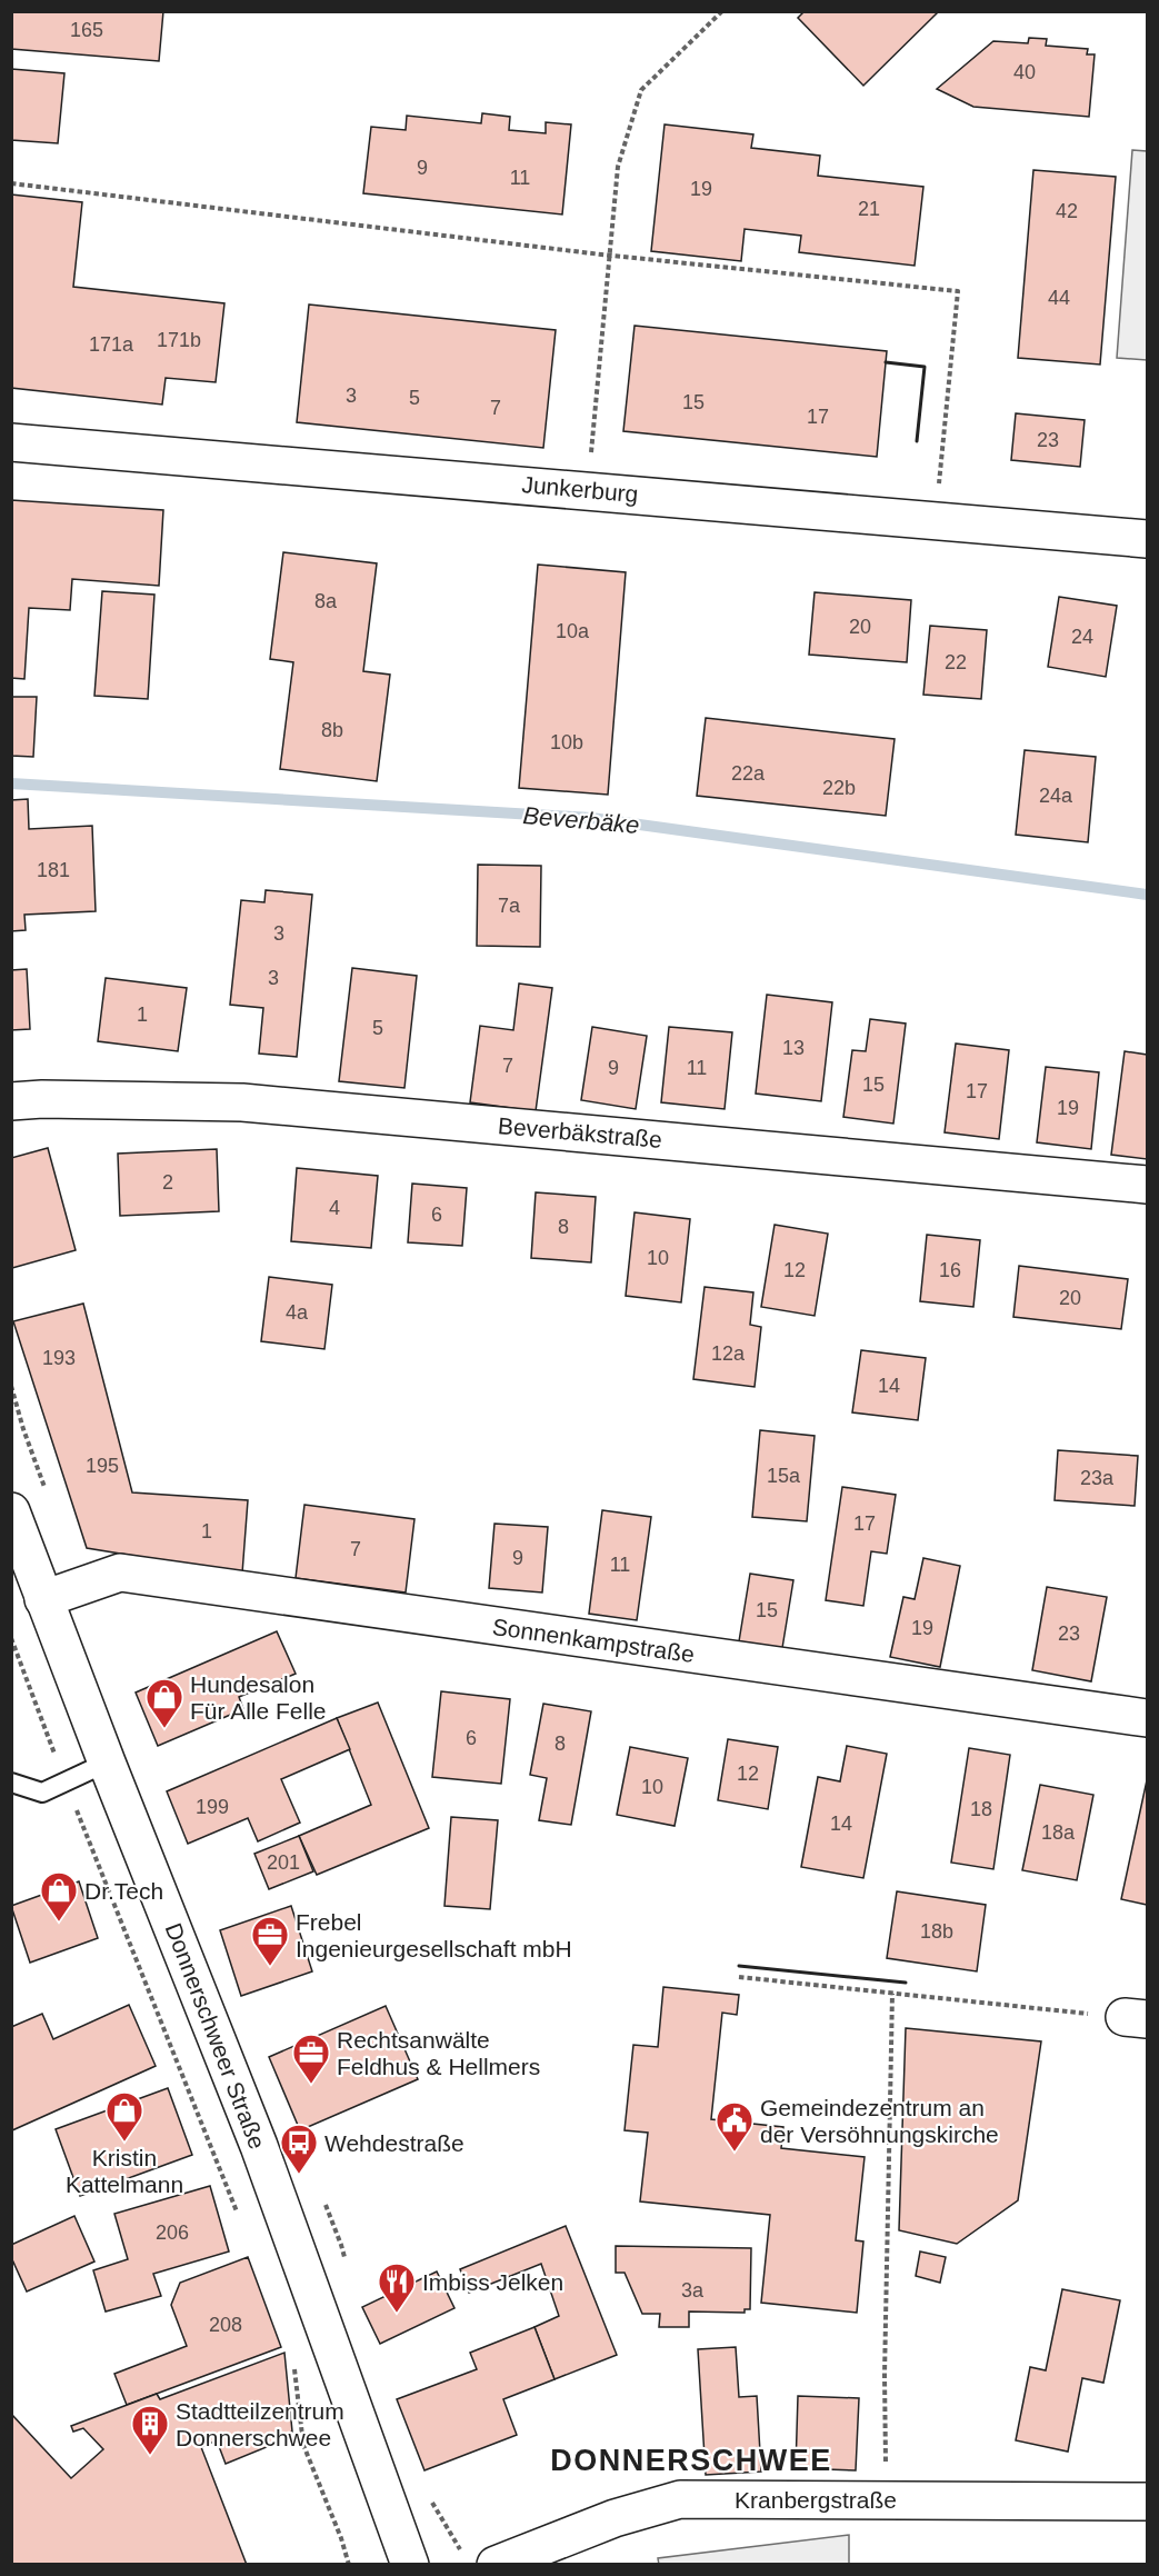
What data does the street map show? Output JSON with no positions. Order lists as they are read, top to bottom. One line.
{"streets":{"street":["Junkerburg","Beverbäkstraße","Sonnenkampstraße","Donnerschweer Straße","Kranbergstraße"]},"crossings":[["Sonnenkampstraße","Donnerschweer Straße"]],"districts":["DONNERSCHWEE"],"water":["Beverbäke"],"places":{"shop":["Hundesalon Für Alle Felle","Dr.Tech","Kristin Kattelmann"],"office":["Frebel Ingenieurgesellschaft mbH","Rechtsanwälte Feldhus & Hellmers"],"public building":["Gemeindezentrum an der Versöhnungskirche"],"bus stop":["Wehdestraße"],"restaurant":["Imbiss Jelken"],"building":["Stadtteilzentrum Donnerschwee"]},"house_numbers":["165","40","9","11","19","21","42","44","171b","171a","3","5","15","7","17","23","8a","20","10a","24","22","8b","10b","22a","22b","24a","181","7a","3","3","1","5","13","7","9","11","15","17","19","2","4","6","8","10","12","16","20","4a","12a","193","14","195","15a","23a","17","1","7","9","11","15","19","23","6","8","12","10","199","18","14","18a","201","18b","206","3a","208"]}
